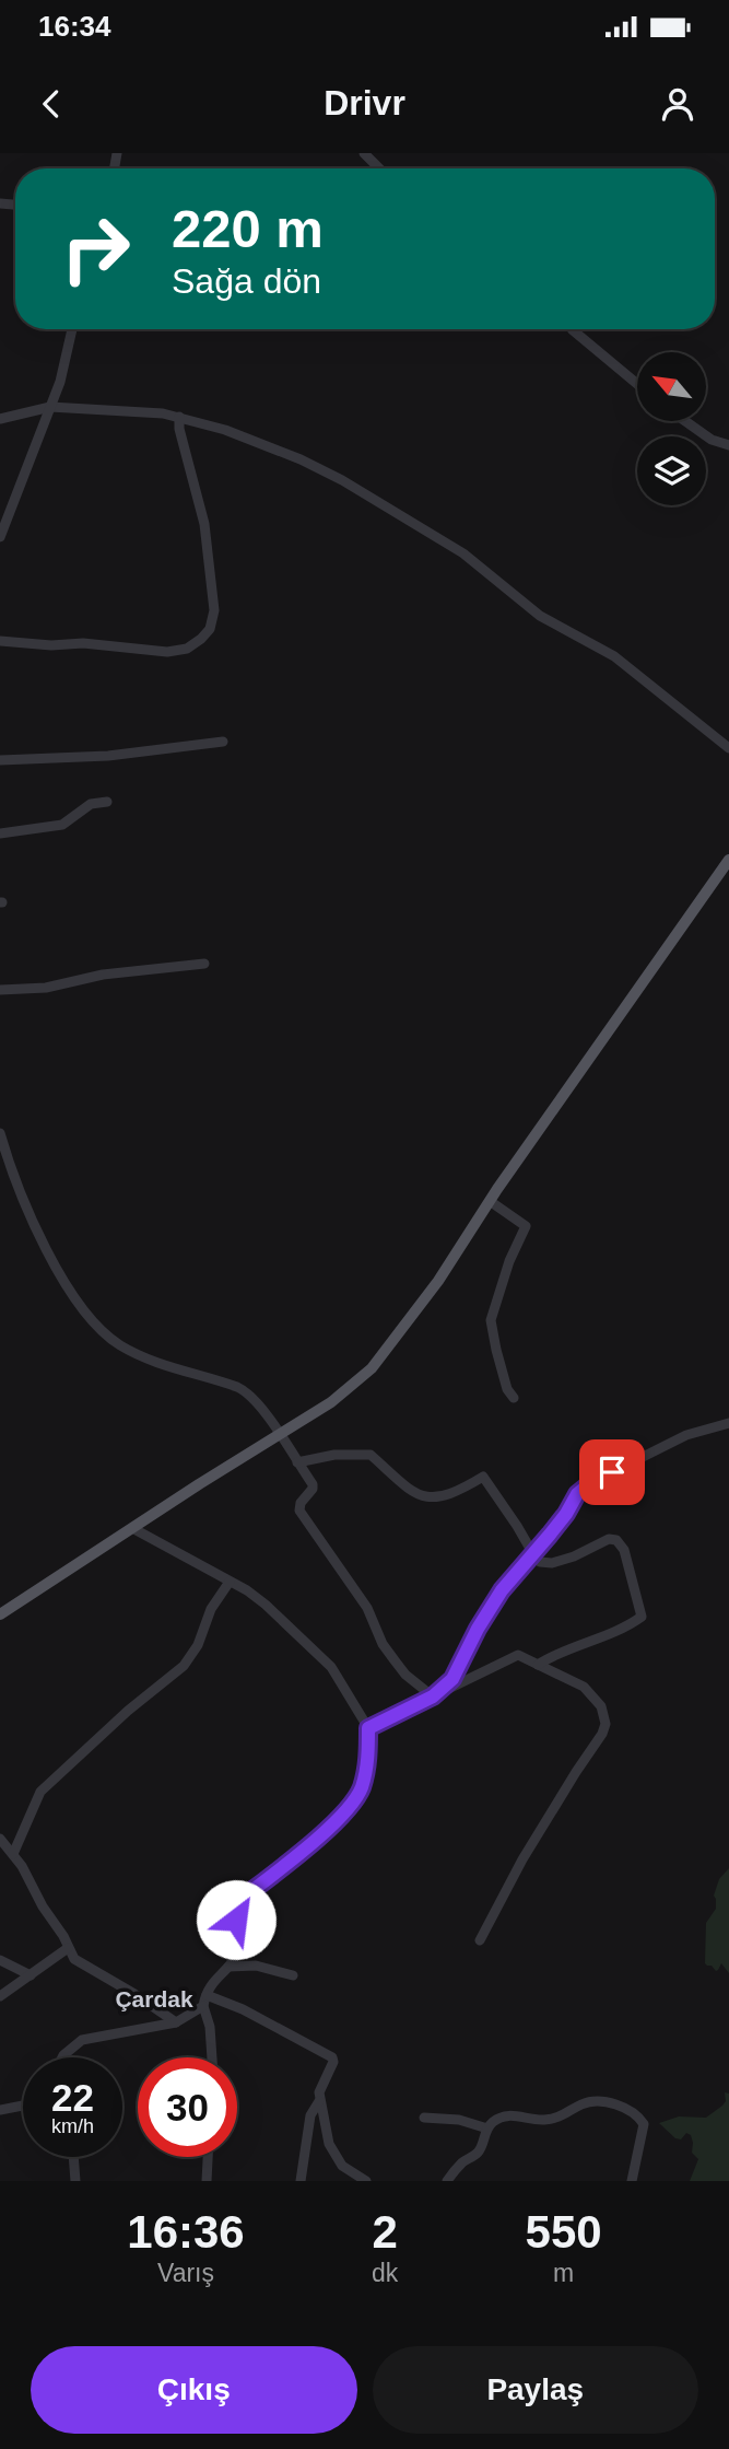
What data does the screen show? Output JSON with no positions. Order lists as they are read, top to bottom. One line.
{"districts":["Çardak"],"north":"top left","page":{"status":"16:34","header":"Drivr","turn":["220 m","Sağa dön"],"speed":"22 km/h","limit":"30","eta":["16:36","Varış","2","dk","550","m"],"buttons":["Çıkış","Paylaş"]}}
